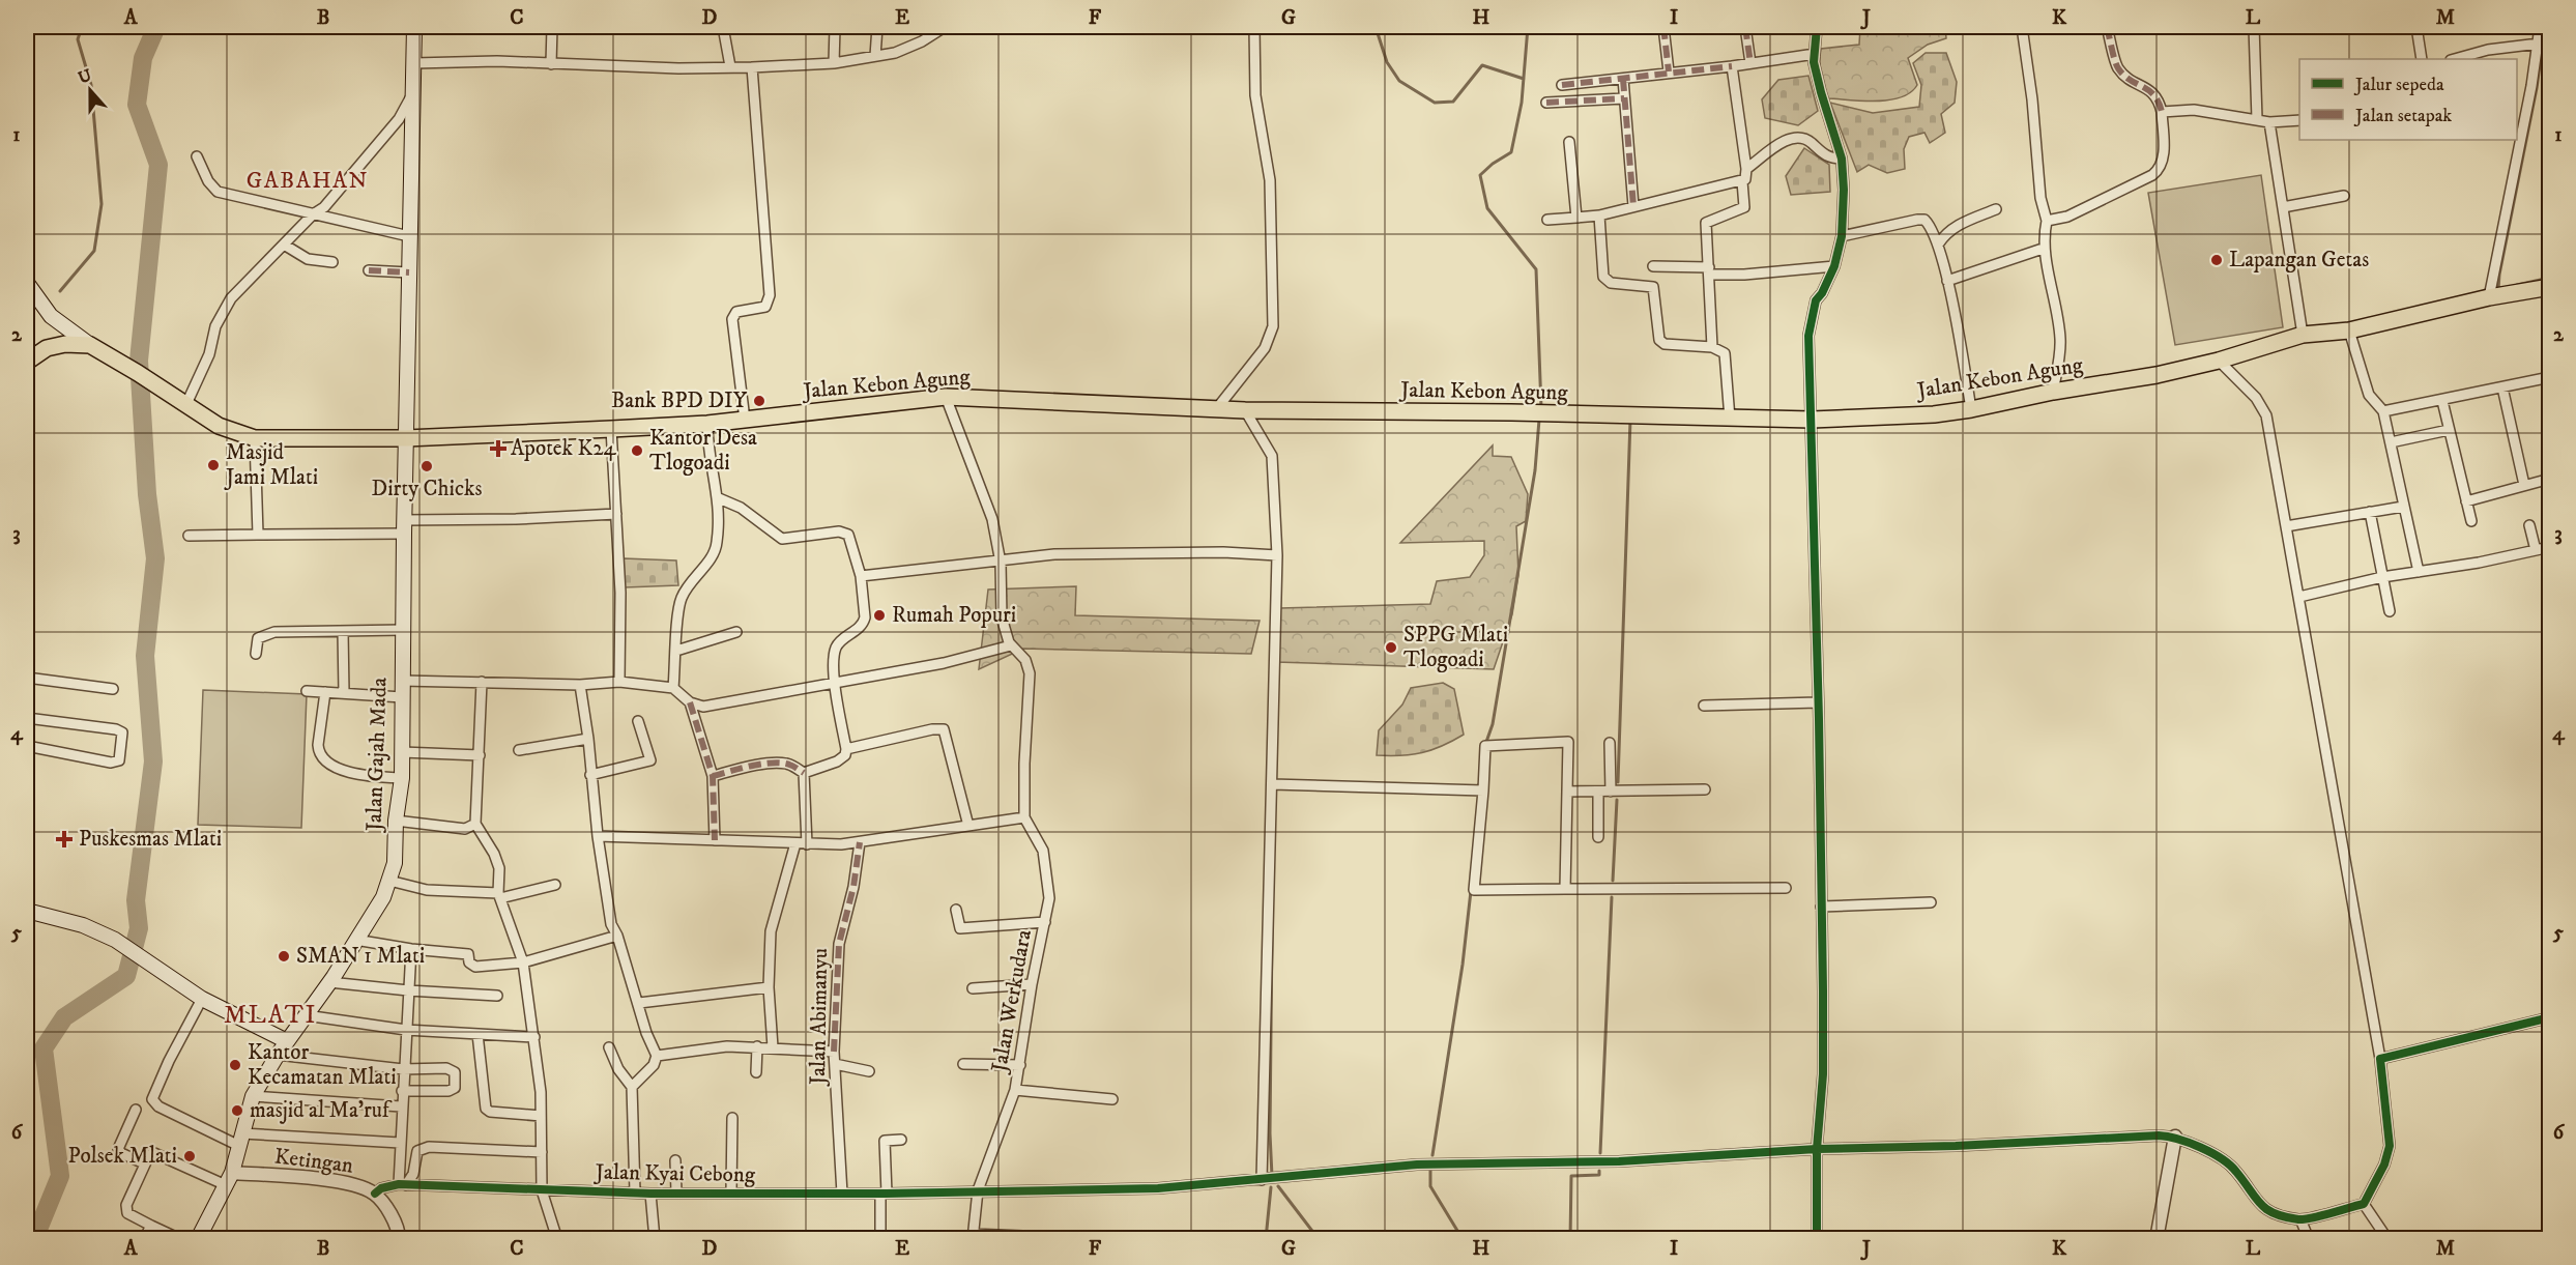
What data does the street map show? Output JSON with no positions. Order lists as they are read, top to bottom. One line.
{"streets":{"main road":["Jalan Kebon Agung","Jalan Gajah Mada"],"street":["Jalan Werkudara","Jalan Abimanyu","Ketingan","Jalan Kyai Cebong"]},"crossings":[["Jalan Kebon Agung","Jalan Gajah Mada"],["Jalan Gajah Mada","Ketingan"],["Jalan Werkudara","Jalan Kyai Cebong"],["Jalan Abimanyu","Jalan Kyai Cebong"],["Ketingan","Jalan Kyai Cebong"]],"districts":["GABAHAN","MLATI"],"places":{"other":["Lapangan Getas","Bank BPD DIY","Kantor Desa Tlogoadi","Masjid Jami Mlati","Dirty Chicks","Rumah Popuri","SPPG Mlati Tlogoadi","SMAN 1 Mlati","Kantor Kecamatan Mlati","masjid al Ma'ruf","Polsek Mlati"],"health":["Apotek K24","Puskesmas Mlati"]},"legend":["Jalur sepeda","Jalan setapak"],"north":"top","grid":{"columns":["A","B","C","D","E","F","G","H","I","J","K","L","M"],"rows":["1","2","3","4","5","6"]}}
